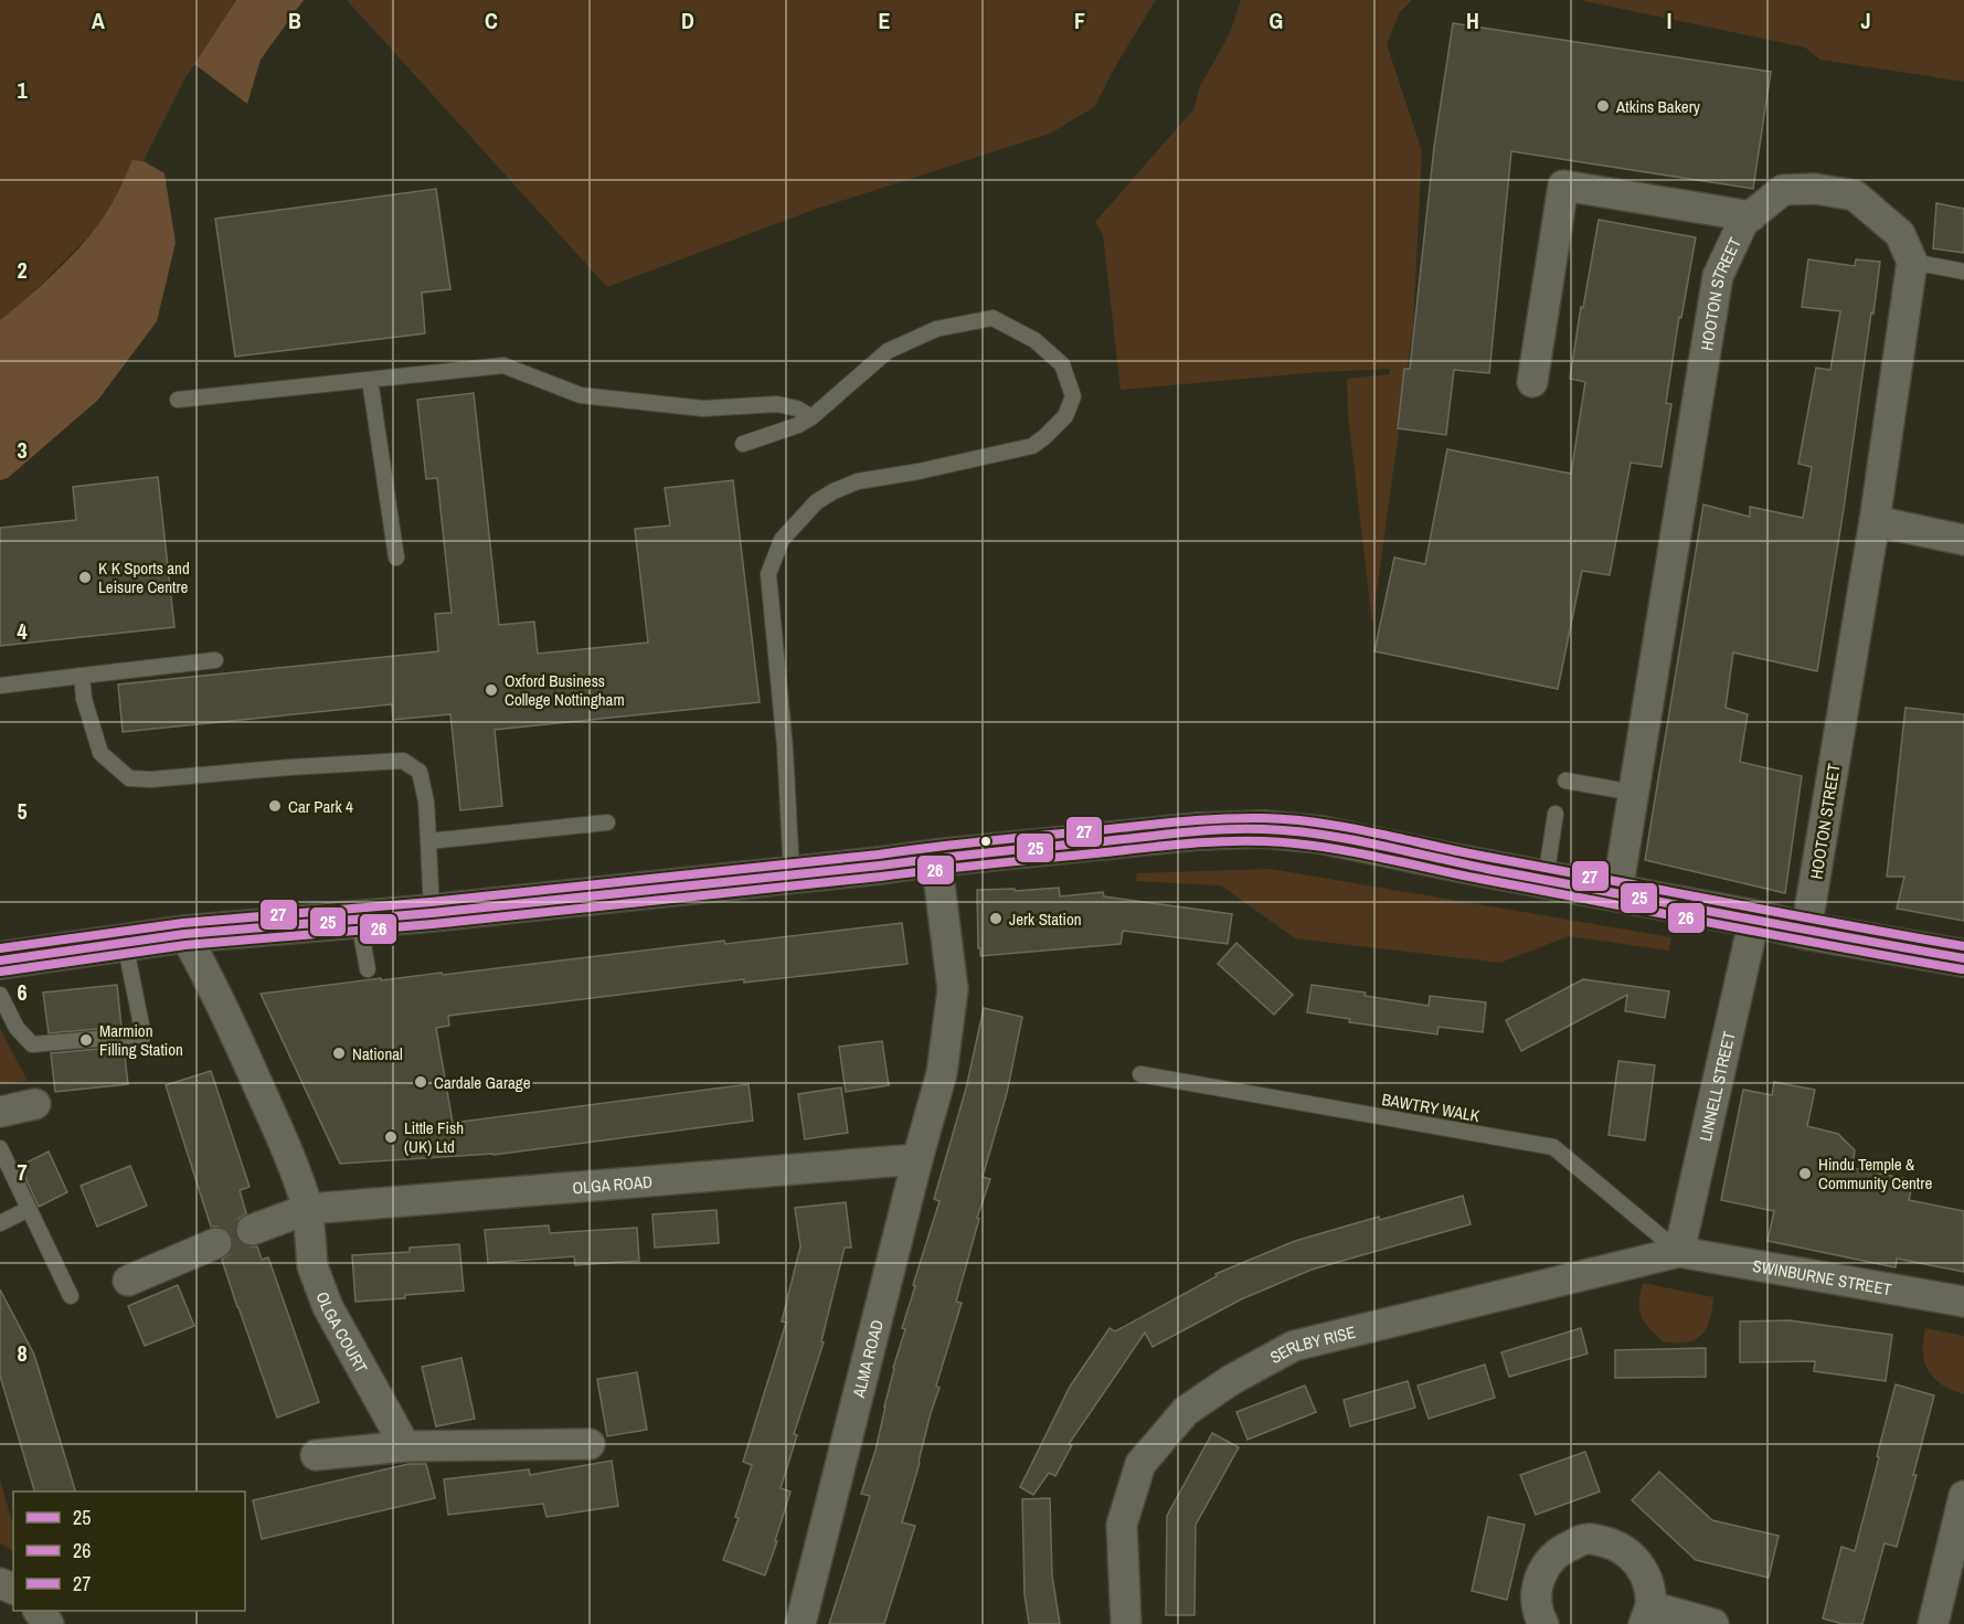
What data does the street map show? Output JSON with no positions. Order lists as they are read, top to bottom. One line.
{"streets":{"street":["HOOTON STREET","LINNELL STREET","OLGA ROAD","SWINBURNE STREET","OLGA COURT","SERLBY RISE","ALMA ROAD"],"lane":["BAWTRY WALK"]},"crossings":[["LINNELL STREET","BAWTRY WALK"],["LINNELL STREET","SWINBURNE STREET"],["LINNELL STREET","SERLBY RISE"],["BAWTRY WALK","SWINBURNE STREET"],["BAWTRY WALK","SERLBY RISE"],["OLGA ROAD","OLGA COURT"],["OLGA ROAD","ALMA ROAD"],["SWINBURNE STREET","SERLBY RISE"]],"places":["Atkins Bakery","K K Sports and Leisure Centre","Oxford Business College Nottingham","Car Park 4","Jerk Station","Marmion Filling Station","National","Cardale Garage","Little Fish (UK) Ltd","Hindu Temple & Community Centre"],"lines":["transit line 27","transit line 25","transit line 26"],"legend":["25","26","27"],"grid":{"columns":["A","B","C","D","E","F","G","H","I","J"],"rows":["1","2","3","4","5","6","7","8"]}}
